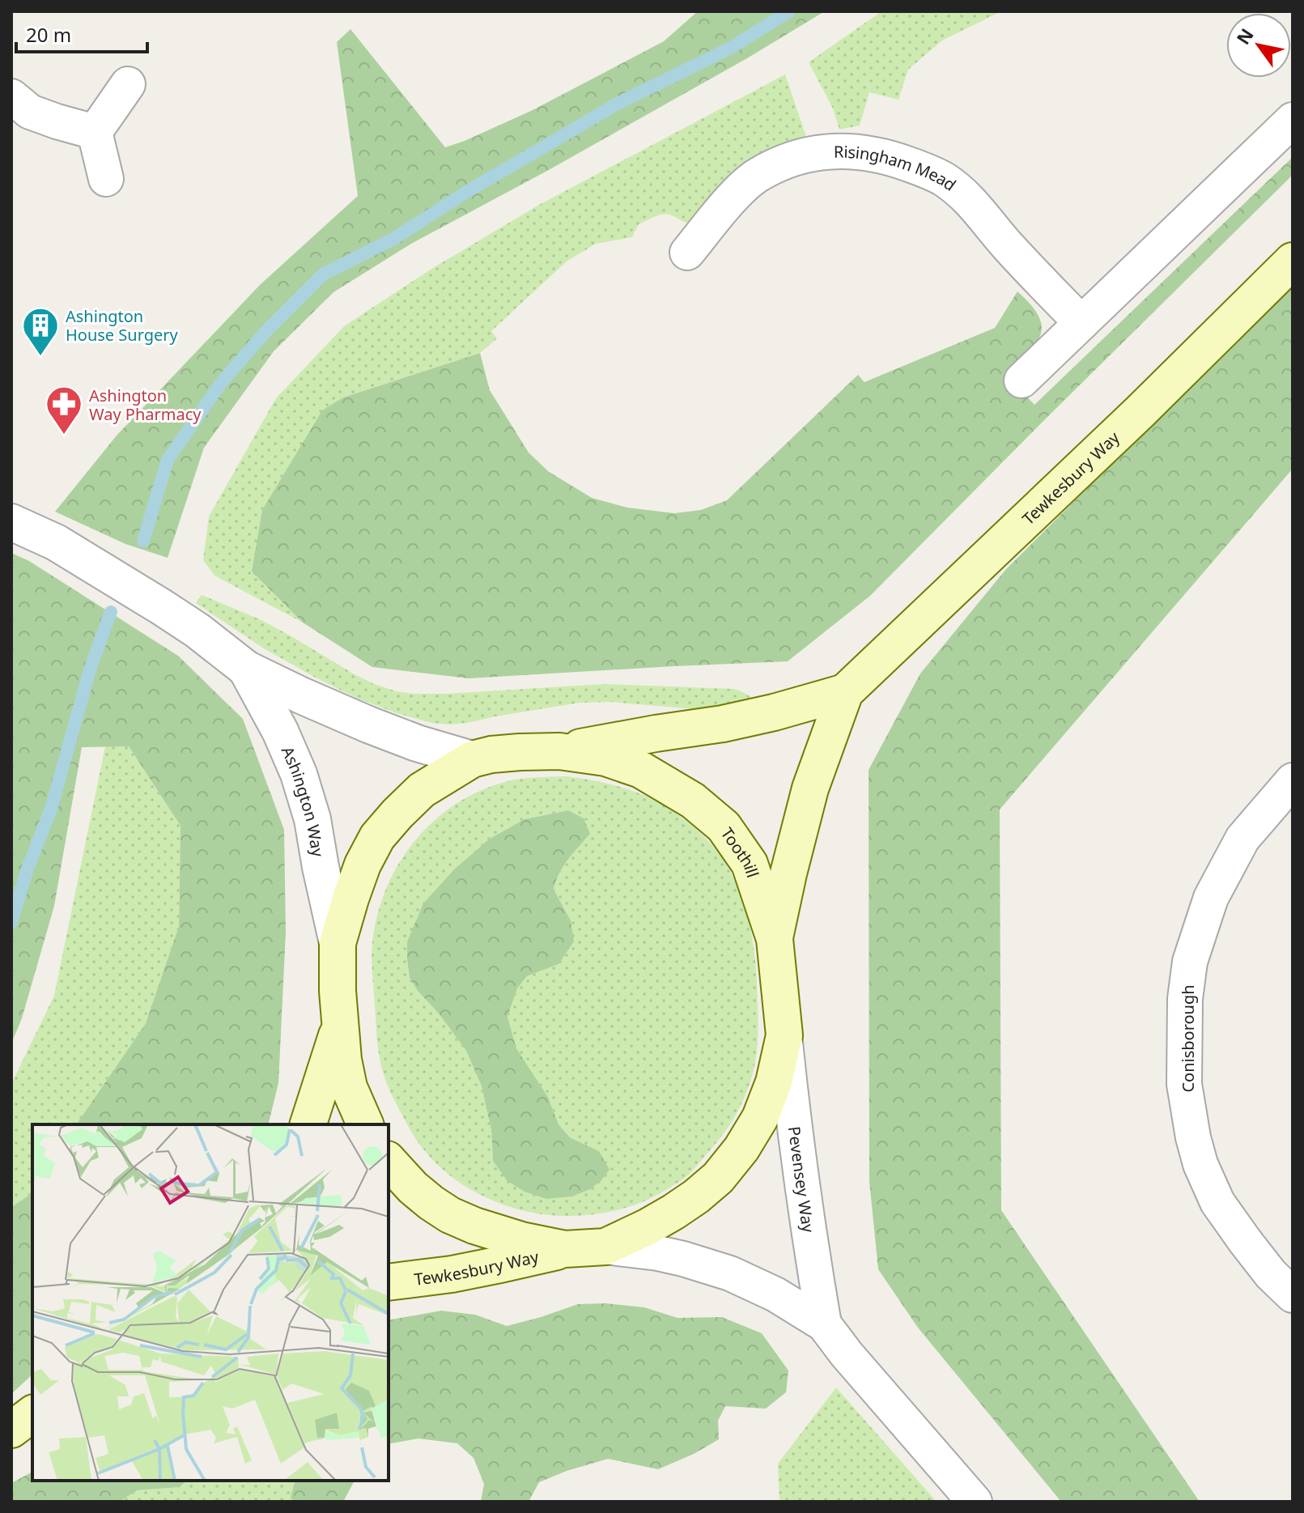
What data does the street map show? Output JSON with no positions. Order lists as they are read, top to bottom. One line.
{"streets":{"main road":["Tewkesbury Way","Toothill"],"street":["Risingham Mead","Ashington Way","Conisborough","Pevensey Way"]},"crossings":[["Tewkesbury Way","Toothill"],["Ashington Way","Toothill"],["Toothill","Pevensey Way"]],"places":{"building":["Ashington House Surgery"],"pharmacy":["Ashington Way Pharmacy"]},"scale_bar":"20 m","north":"top left"}
